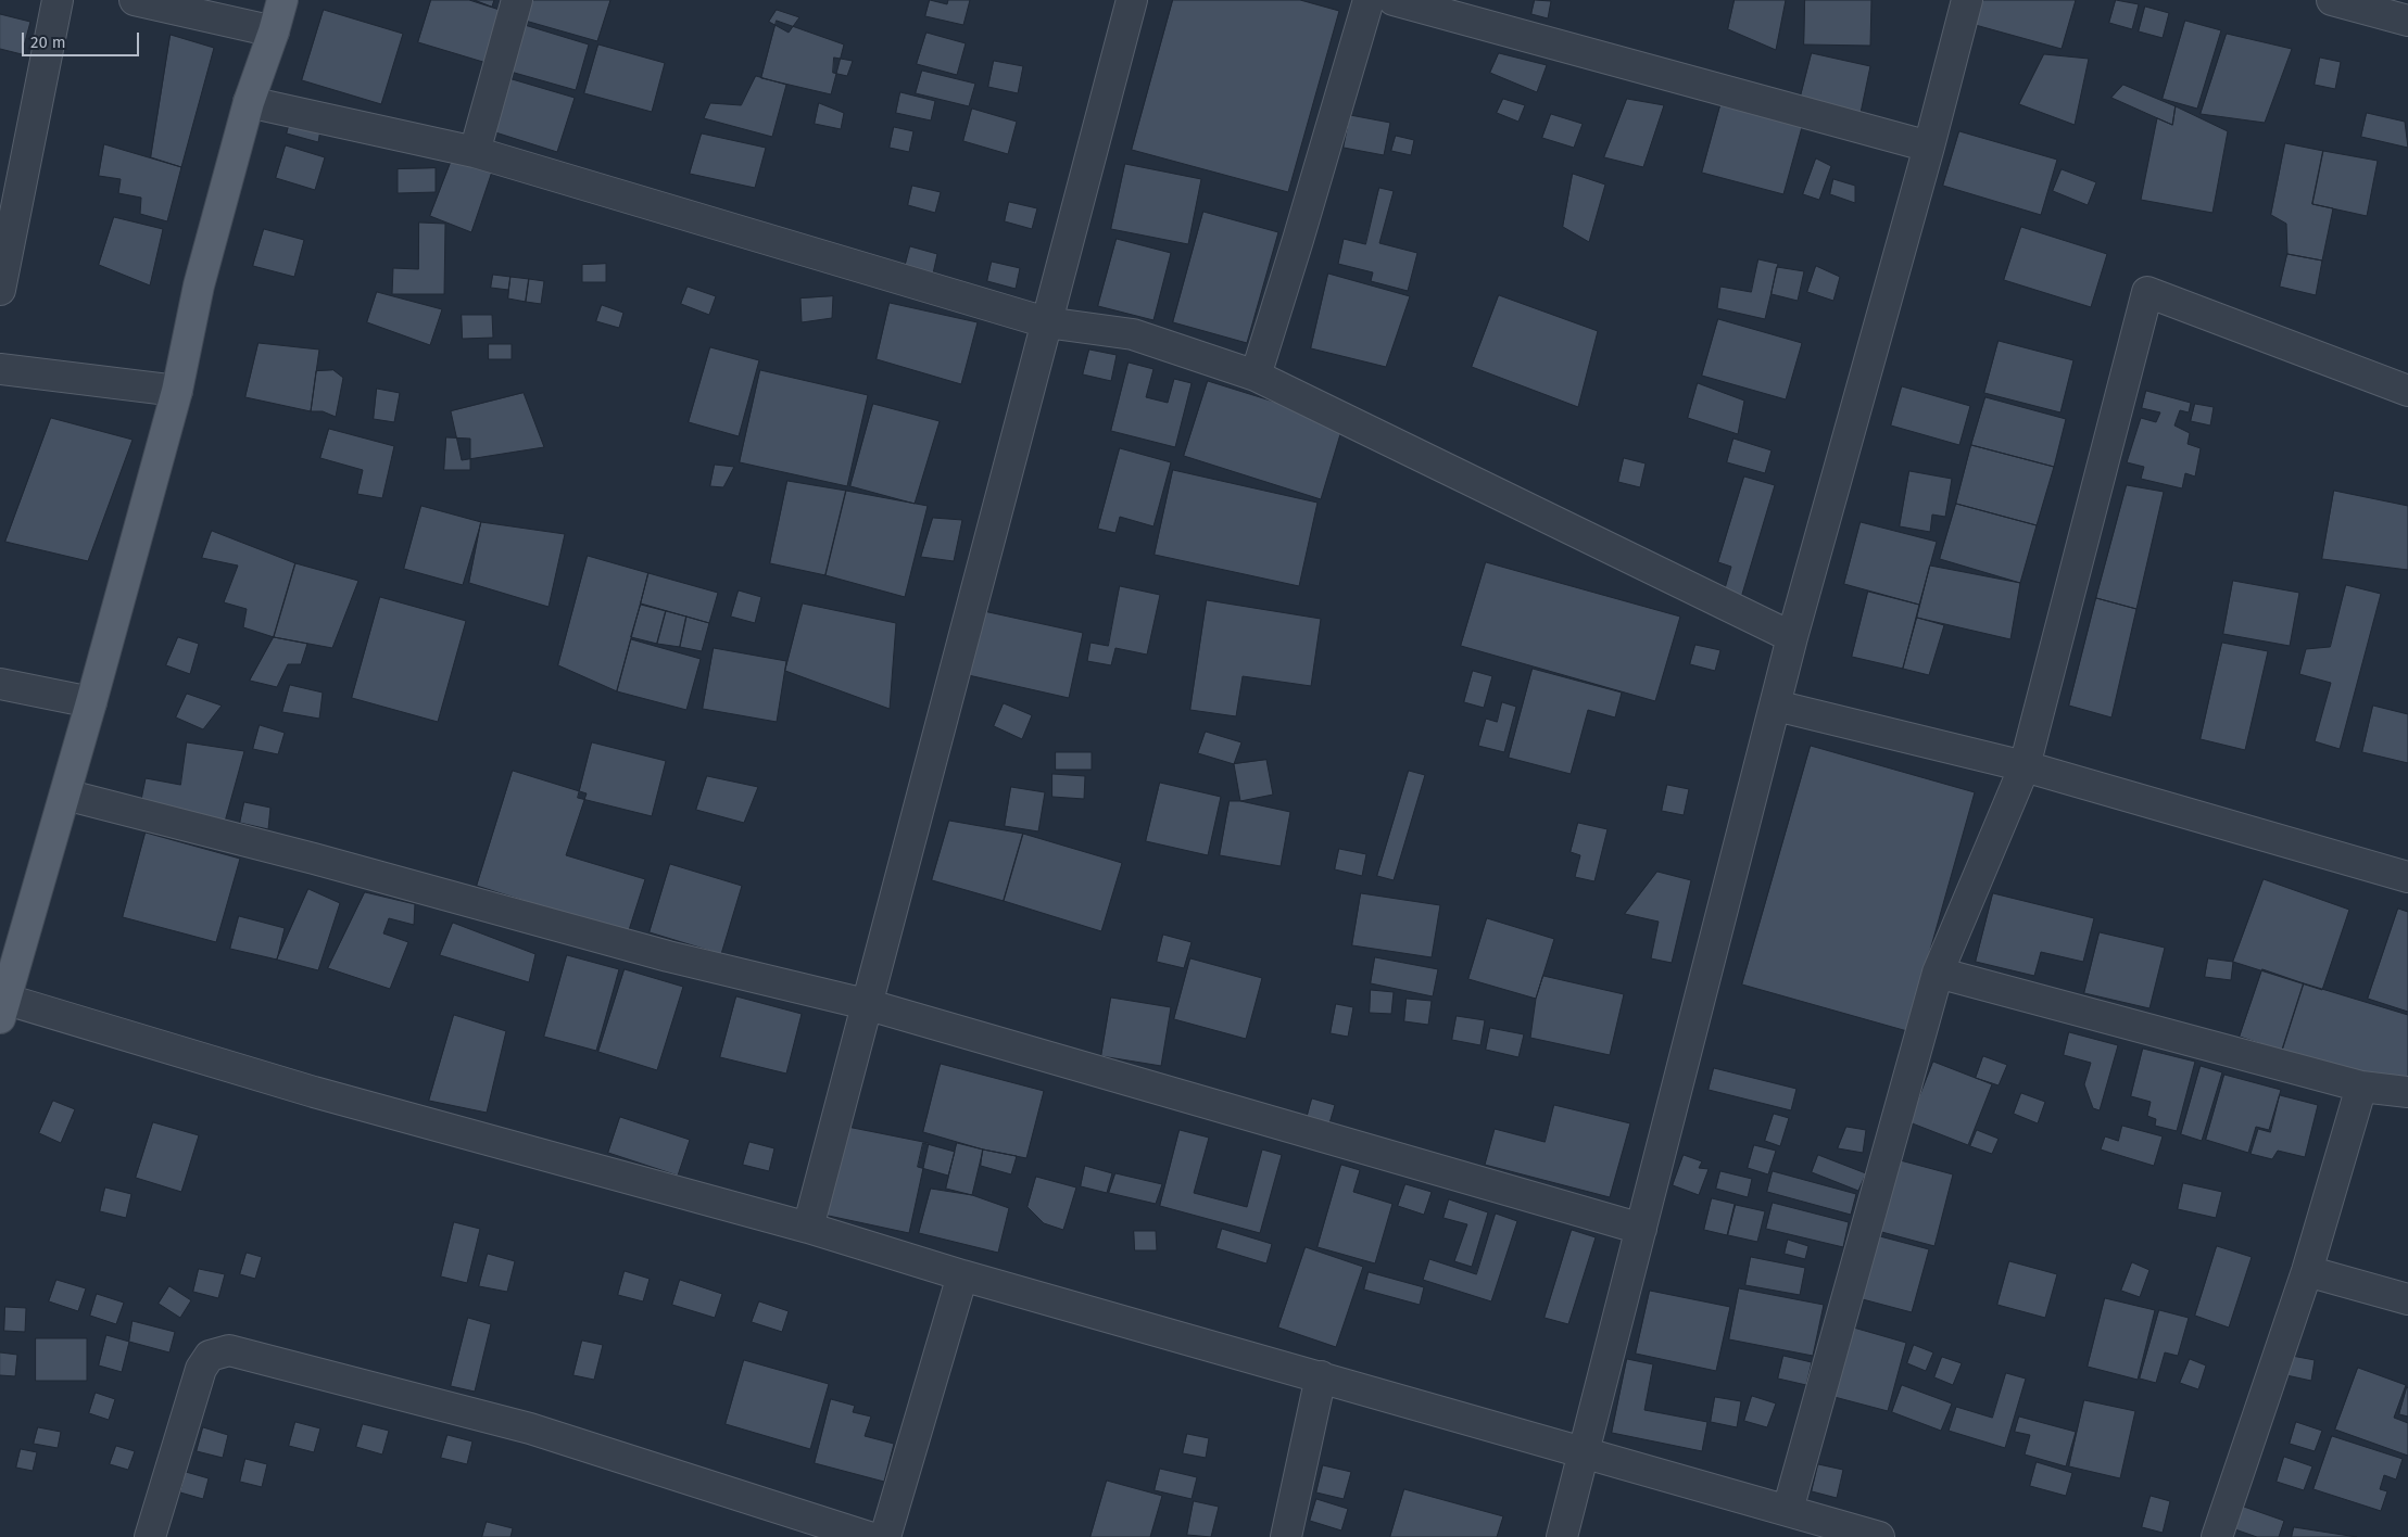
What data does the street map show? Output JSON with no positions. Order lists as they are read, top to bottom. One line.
{"scale_bar":"20 m"}
